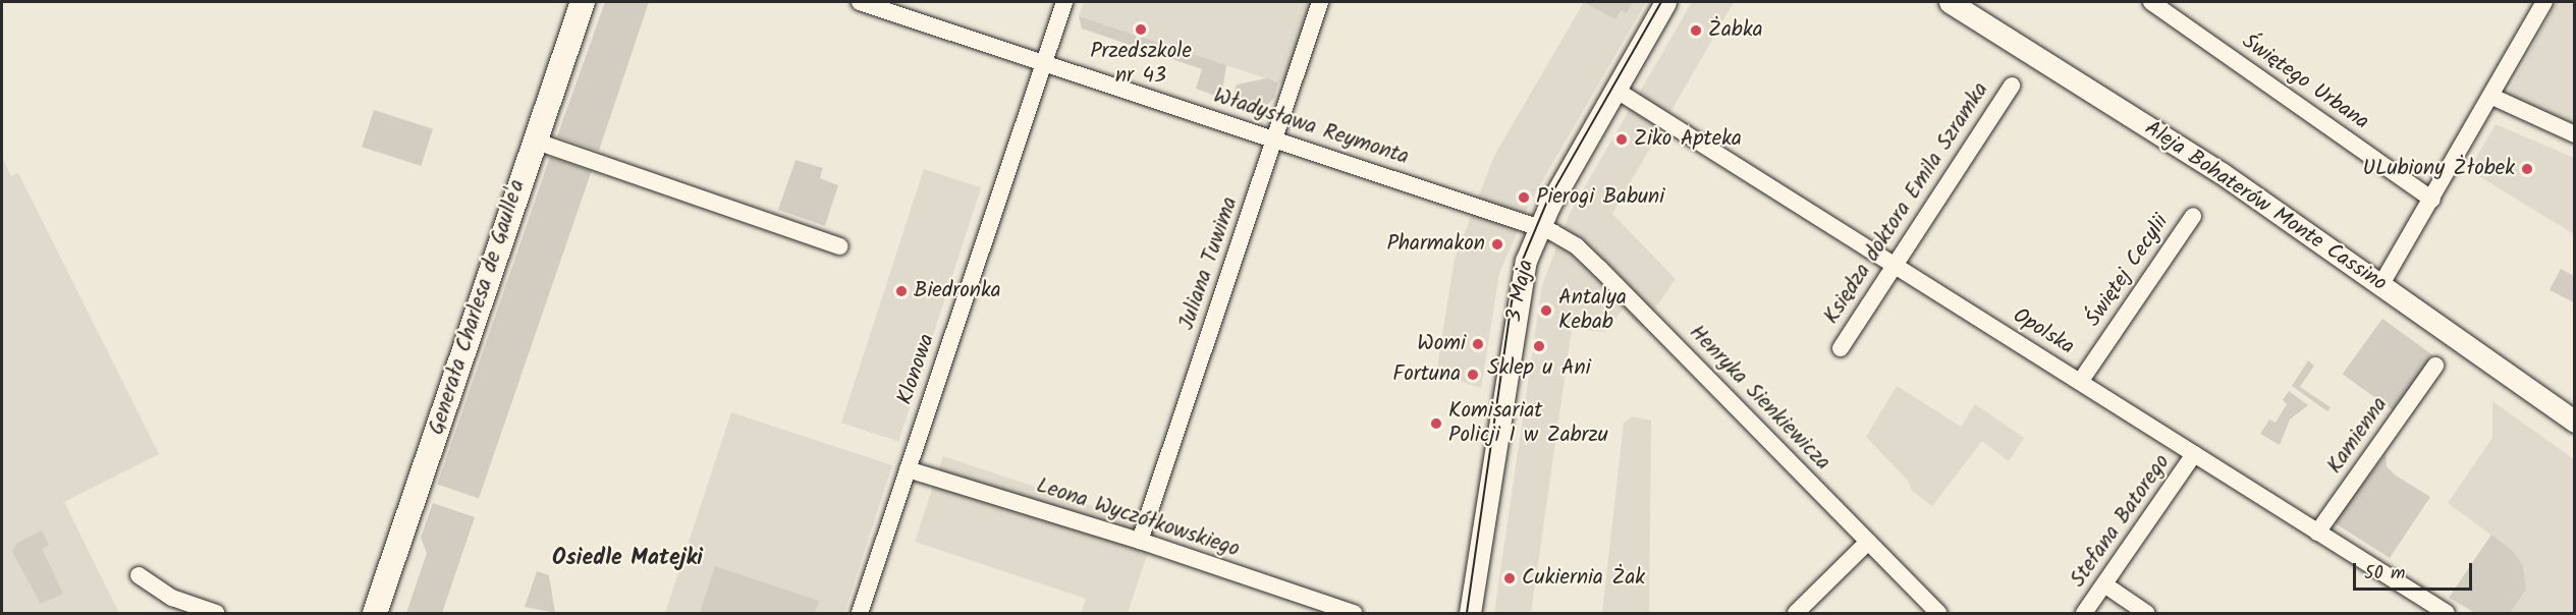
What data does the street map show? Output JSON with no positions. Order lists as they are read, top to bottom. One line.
{"streets":{"main road":["Generała Charlesa de Gaulle'a"],"street":["Świętego Urbana","Władysława Reymonta","Księdza doktora Emila Szramka","Aleja Bohaterów Monte Cassino","Juliana Tuwima","Świętej Cecylii","3 Maja","Opolska","Klonowa","Henryka Sienkiewicza","Kamienna","Leona Wyczółkowskiego","Stefana Batorego"]},"crossings":[["Władysława Reymonta","Juliana Tuwima"],["Władysława Reymonta","3 Maja"],["Władysława Reymonta","Klonowa"],["Władysława Reymonta","Henryka Sienkiewicza"],["Księdza doktora Emila Szramka","Opolska"],["Juliana Tuwima","Leona Wyczółkowskiego"],["Świętej Cecylii","Opolska"],["3 Maja","Opolska"],["3 Maja","Henryka Sienkiewicza"],["Opolska","Kamienna"],["Opolska","Stefana Batorego"],["Klonowa","Leona Wyczółkowskiego"]],"districts":["Osiedle Matejki"],"places":["Przedszkole nr 43","Żabka","Ziko Apteka","ULubiony Żłobek","Pierogi Babuni","Pharmakon","Biedronka","Antalya Kebab","Womi","Sklep u Ani","Fortuna","Komisariat Policji I w Zabrzu","Cukiernia Żak"],"scale_bar":"50 m"}
